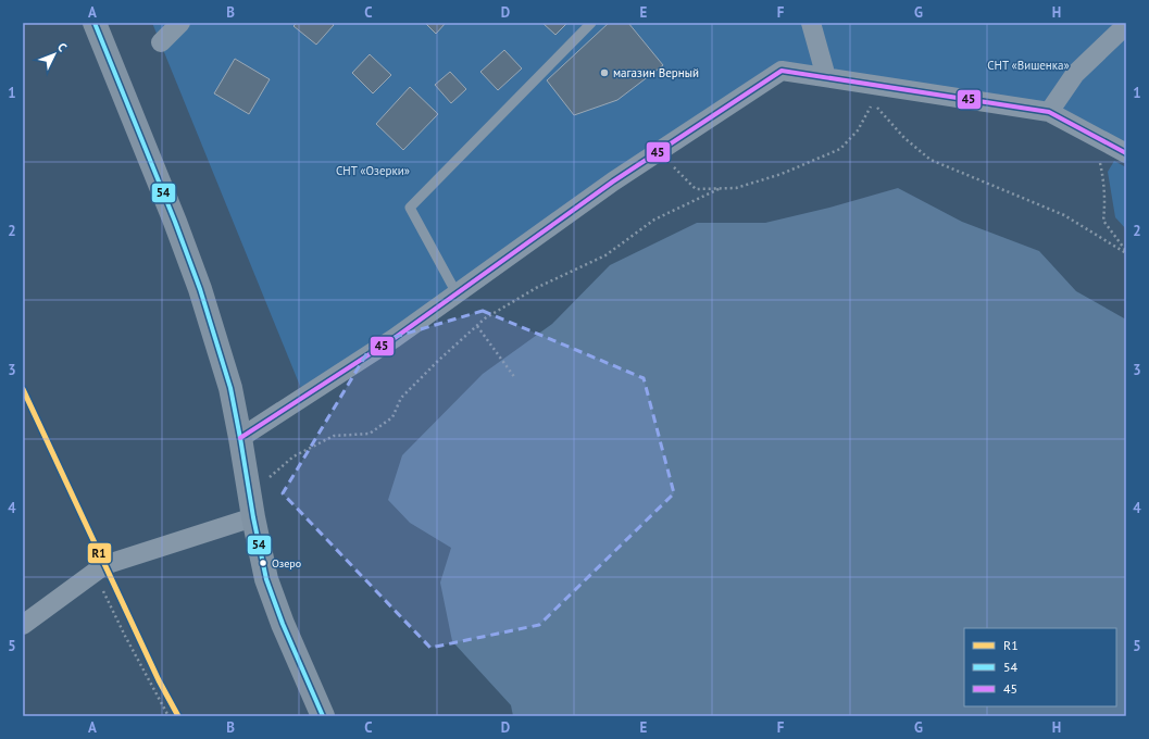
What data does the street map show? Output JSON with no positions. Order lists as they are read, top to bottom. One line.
{"parks":["СНТ «Вишенка»","СНТ «Озерки»"],"places":["магазин Верный","Озеро"],"lines":["transit line 54","transit line 45","transit line R1"],"legend":["R1","54","45"],"north":"top right","grid":{"columns":["A","B","C","D","E","F","G","H"],"rows":["1","2","3","4","5"]}}
